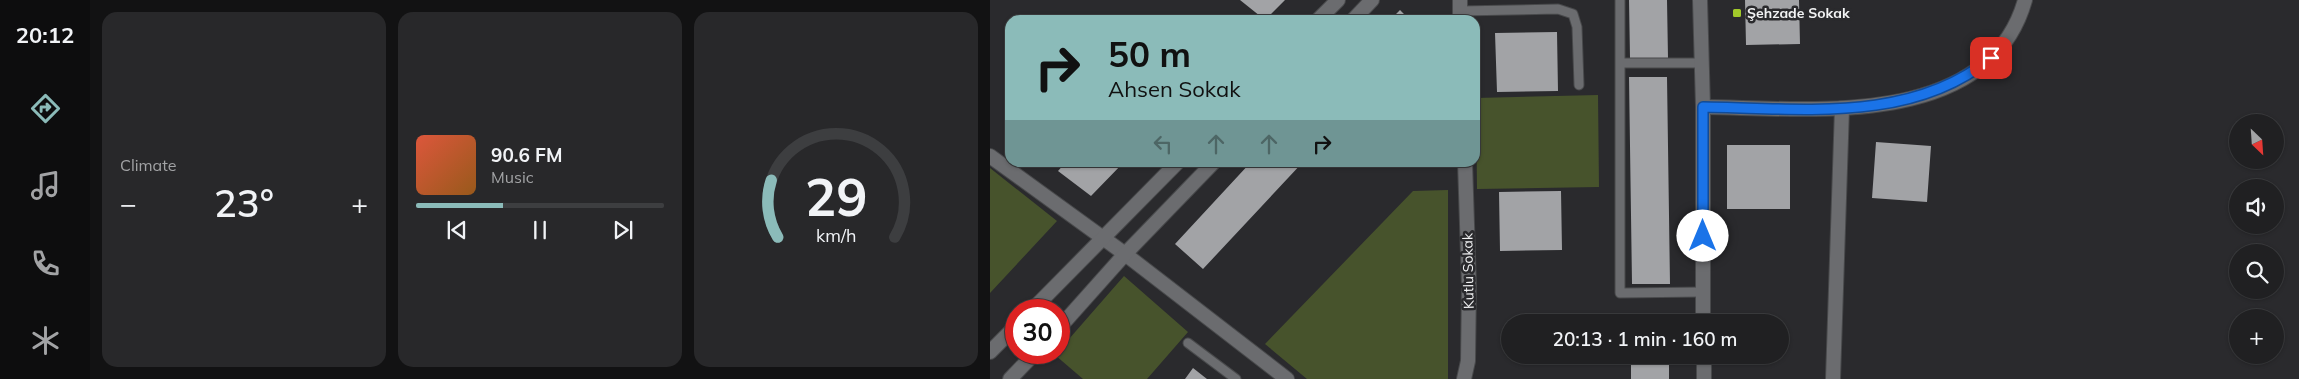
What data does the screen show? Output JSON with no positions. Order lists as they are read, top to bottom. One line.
{"streets":{"street":["Kutlu Sokak"]},"places":{"transit":["Şehzade Sokak"]},"north":"bottom right","page":{"tabs":"20:12","tile":"Climate","turn":["50 m","Ahsen Sokak"],"map_buttons":"+","song":["90.6 FM","Music"],"heat":["−","23°","+"],"limit":"30","trip":"20:13 · 1 min · 160 m","gauge":["29","km/h"]}}
